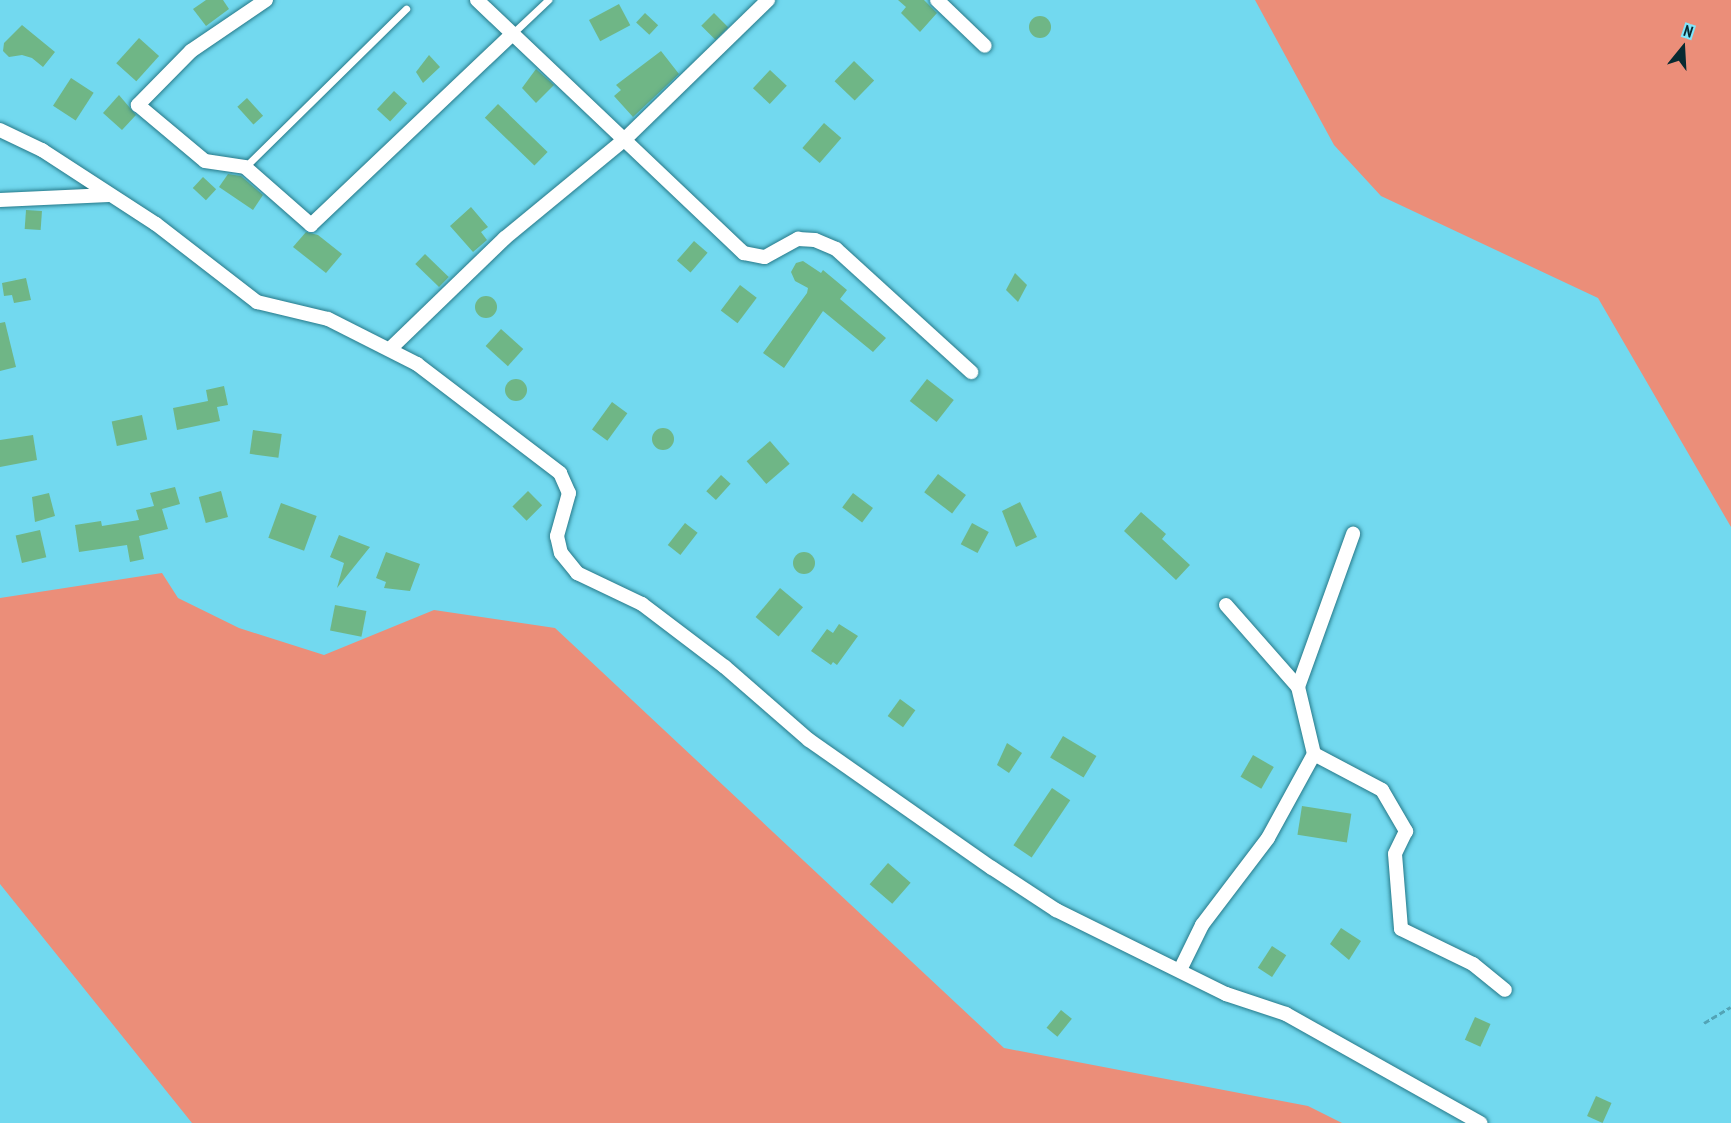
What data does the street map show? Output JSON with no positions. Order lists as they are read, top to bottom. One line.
{"north":"top"}
